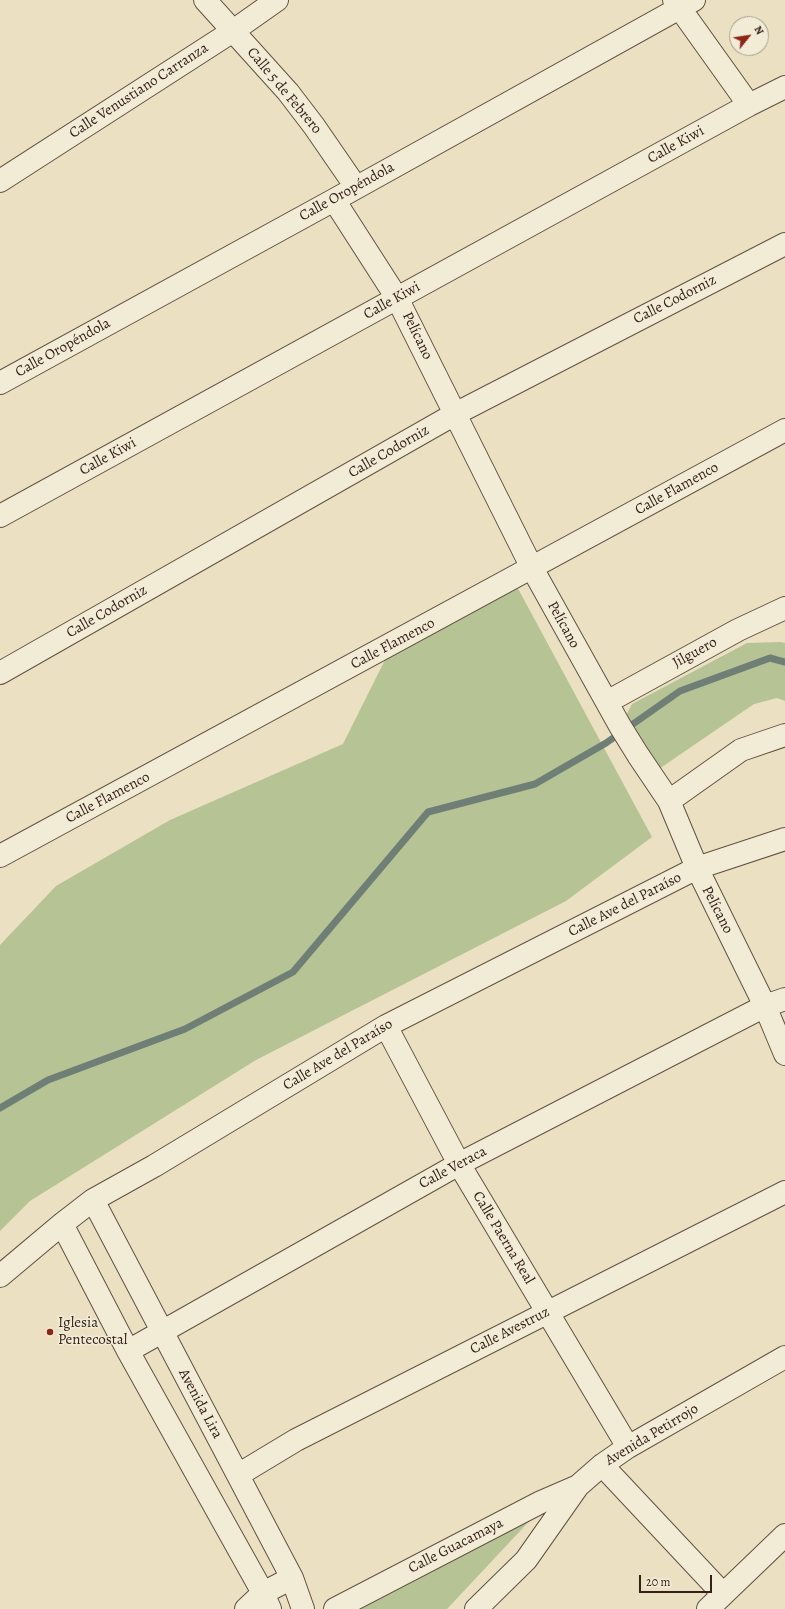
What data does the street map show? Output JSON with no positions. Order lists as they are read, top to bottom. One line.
{"streets":{"street":["Calle Venustiano Carranza","Calle 5 de Febrero","Calle Kiwi","Calle Oropéndola","Calle Codorniz","Pelícano","Calle Flamenco","Jilguero","Calle Ave del Paraíso","Calle Veraca","Calle Paerna Real","Calle Avestruz","Avenida Lira","Avenida Petirrojo","Calle Guacamaya"]},"crossings":[["Calle Venustiano Carranza","Calle 5 de Febrero"],["Calle 5 de Febrero","Calle Oropéndola"],["Calle Kiwi","Pelícano"],["Calle Oropéndola","Pelícano"],["Calle Codorniz","Pelícano"],["Pelícano","Calle Flamenco"],["Pelícano","Jilguero"],["Pelícano","Calle Ave del Paraíso"],["Pelícano","Calle Veraca"],["Calle Ave del Paraíso","Calle Paerna Real"],["Calle Ave del Paraíso","Avenida Lira"],["Calle Veraca","Calle Paerna Real"],["Calle Veraca","Avenida Lira"],["Calle Paerna Real","Calle Avestruz"],["Calle Paerna Real","Avenida Petirrojo"],["Calle Avestruz","Avenida Lira"],["Avenida Petirrojo","Calle Guacamaya"]],"places":["Iglesia Pentecostal"],"scale_bar":"20 m","north":"top right"}
